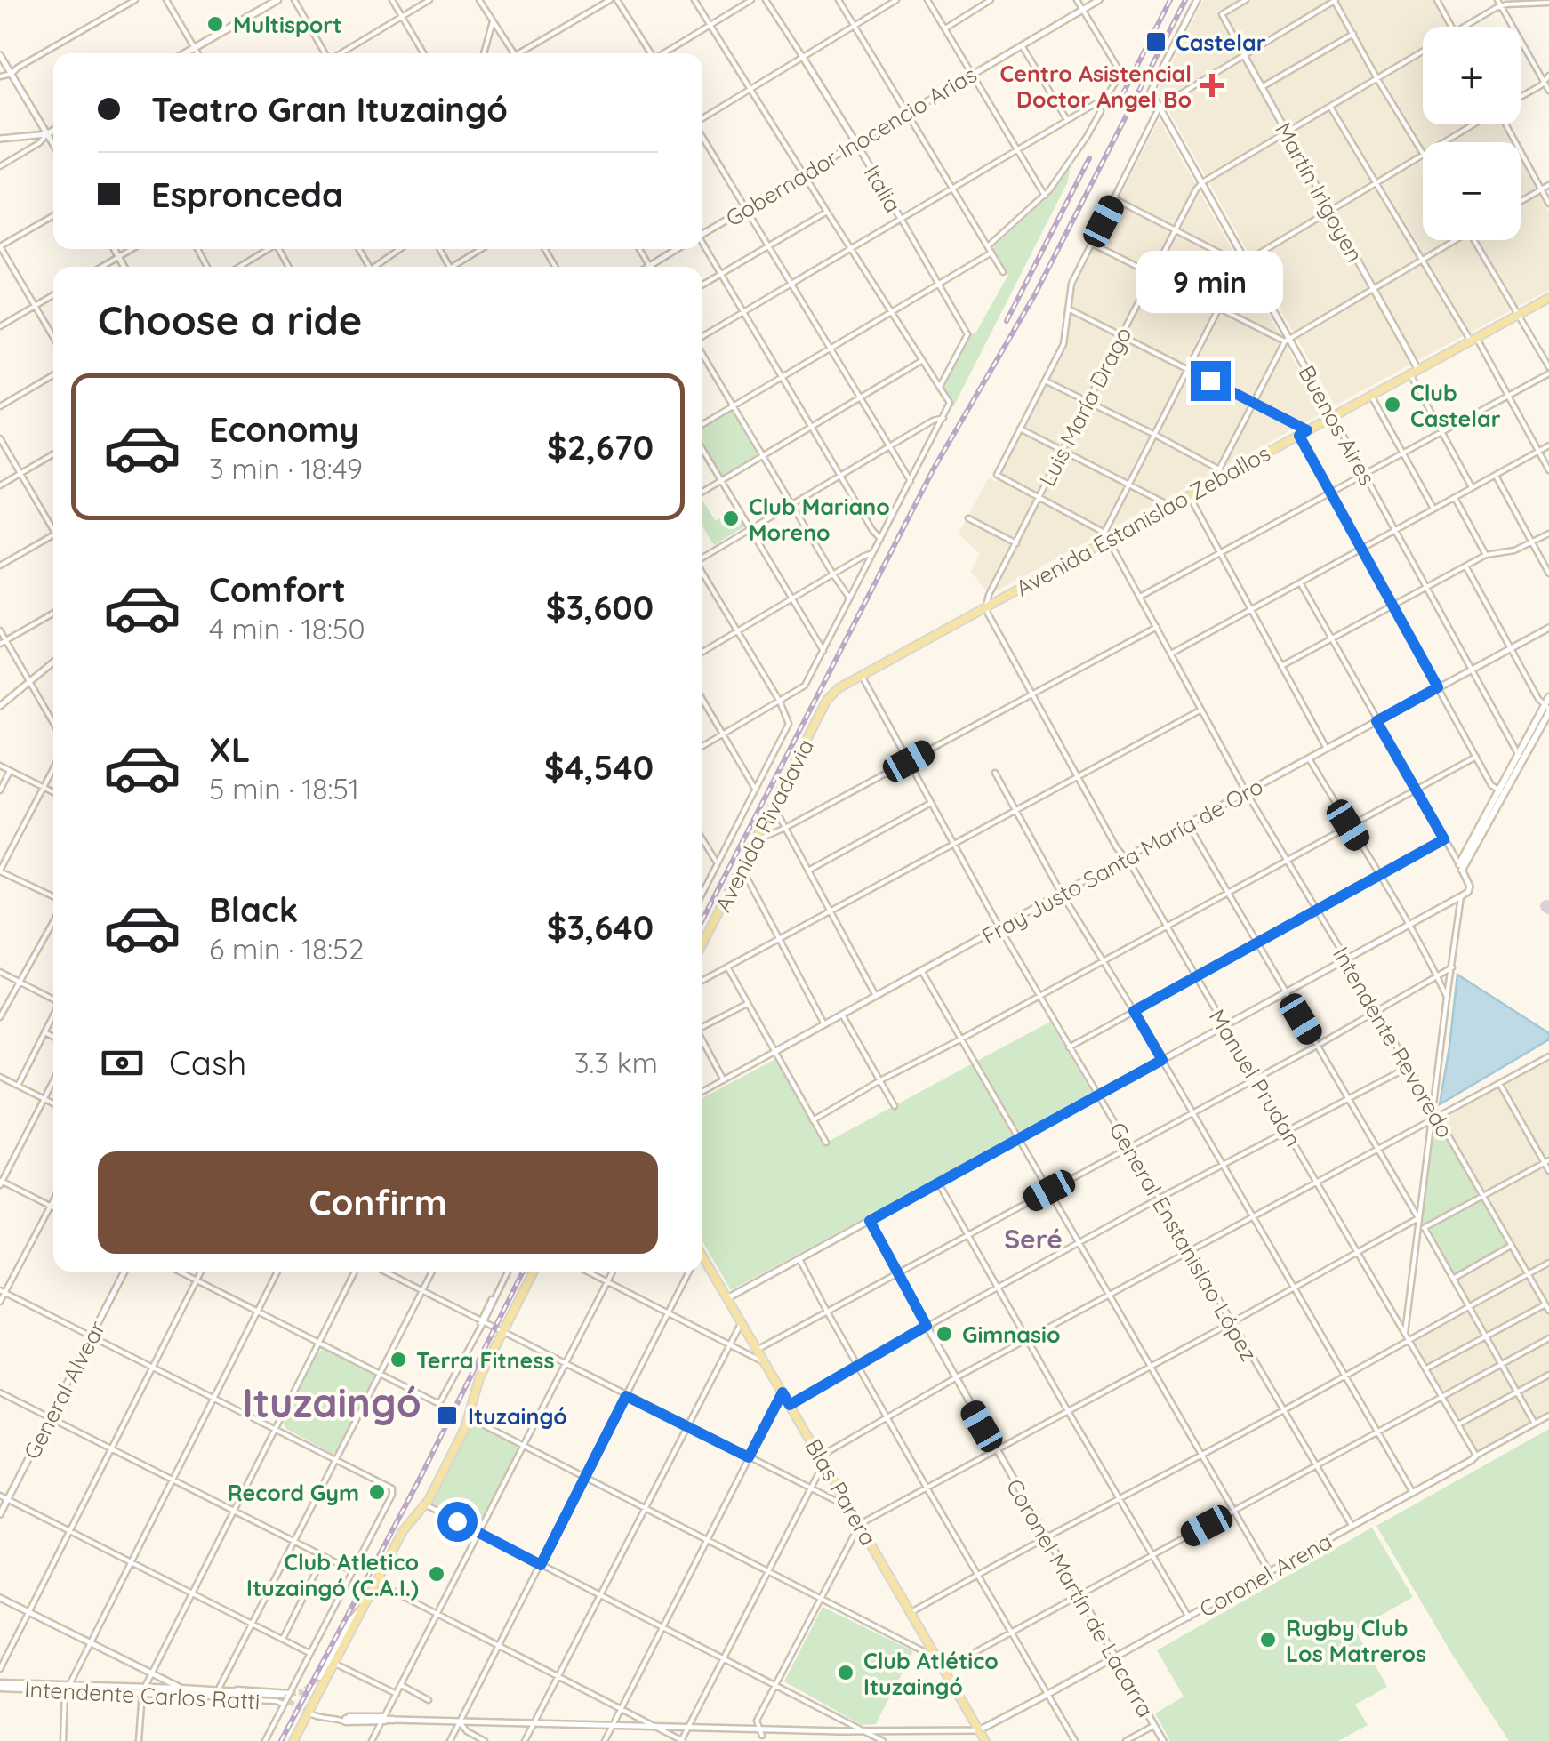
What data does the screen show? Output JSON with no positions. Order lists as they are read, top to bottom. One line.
{"streets":{"main road":["Avenida Estanislao Zeballos","Avenida Rivadavia","Blas Parera","Intendente Carlos Ratti"],"street":["Gobernador Inocencio Arias","Italia","Martín Irigoyen","Luis María Drago","Buenos Aires","Fray Justo Santa María de Oro","Intendente Revoredo","Manuel Prudan","General Enstanislao López","General Alvear","Coronel Arena","Coronel Martín de Lacarra"]},"crossings":[["Gobernador Inocencio Arias","Italia"],["Martín Irigoyen","Luis María Drago"],["Martín Irigoyen","Avenida Estanislao Zeballos"],["Luis María Drago","Buenos Aires"],["Luis María Drago","Avenida Estanislao Zeballos"],["Luis María Drago","Manuel Prudan"],["Buenos Aires","Avenida Estanislao Zeballos"],["Buenos Aires","Fray Justo Santa María de Oro"],["Avenida Estanislao Zeballos","Avenida Rivadavia"],["Avenida Estanislao Zeballos","Intendente Revoredo"],["Avenida Estanislao Zeballos","Manuel Prudan"],["Avenida Estanislao Zeballos","General Enstanislao López"],["Fray Justo Santa María de Oro","Intendente Revoredo"],["Fray Justo Santa María de Oro","Manuel Prudan"],["Fray Justo Santa María de Oro","General Enstanislao López"],["Manuel Prudan","Coronel Arena"],["General Enstanislao López","Coronel Arena"],["Blas Parera","Coronel Arena"],["Coronel Arena","Coronel Martín de Lacarra"]],"districts":["Seré","Ituzaingó"],"places":{"other":["Multisport","Club Castelar","Club Mariano Moreno","Gimnasio","Terra Fitness","Record Gym","Club Atletico Ituzaingó (C.A.I.)","Rugby Club Los Matreros","Club Atlético Ituzaingó"],"transit":["Castelar","Ituzaingó"],"health":["Centro Asistencial Doctor Angel Bo"]},"page":{"map_buttons":["+","−"],"banner":["Teatro Gran Ituzaingó","Espronceda"],"bubble":"9 min","heading":"Choose a ride","list":[{"name":"Economy","note":"3 min · 18:49","value":"$2,670"},{"name":"Comfort","note":"4 min · 18:50","value":"$3,600"},{"name":"XL","note":"5 min · 18:51","value":"$4,540"},{"name":"Black","note":"6 min · 18:52","value":"$3,640"}],"pay":["Cash","3.3 km"],"buttons":"Confirm"}}
